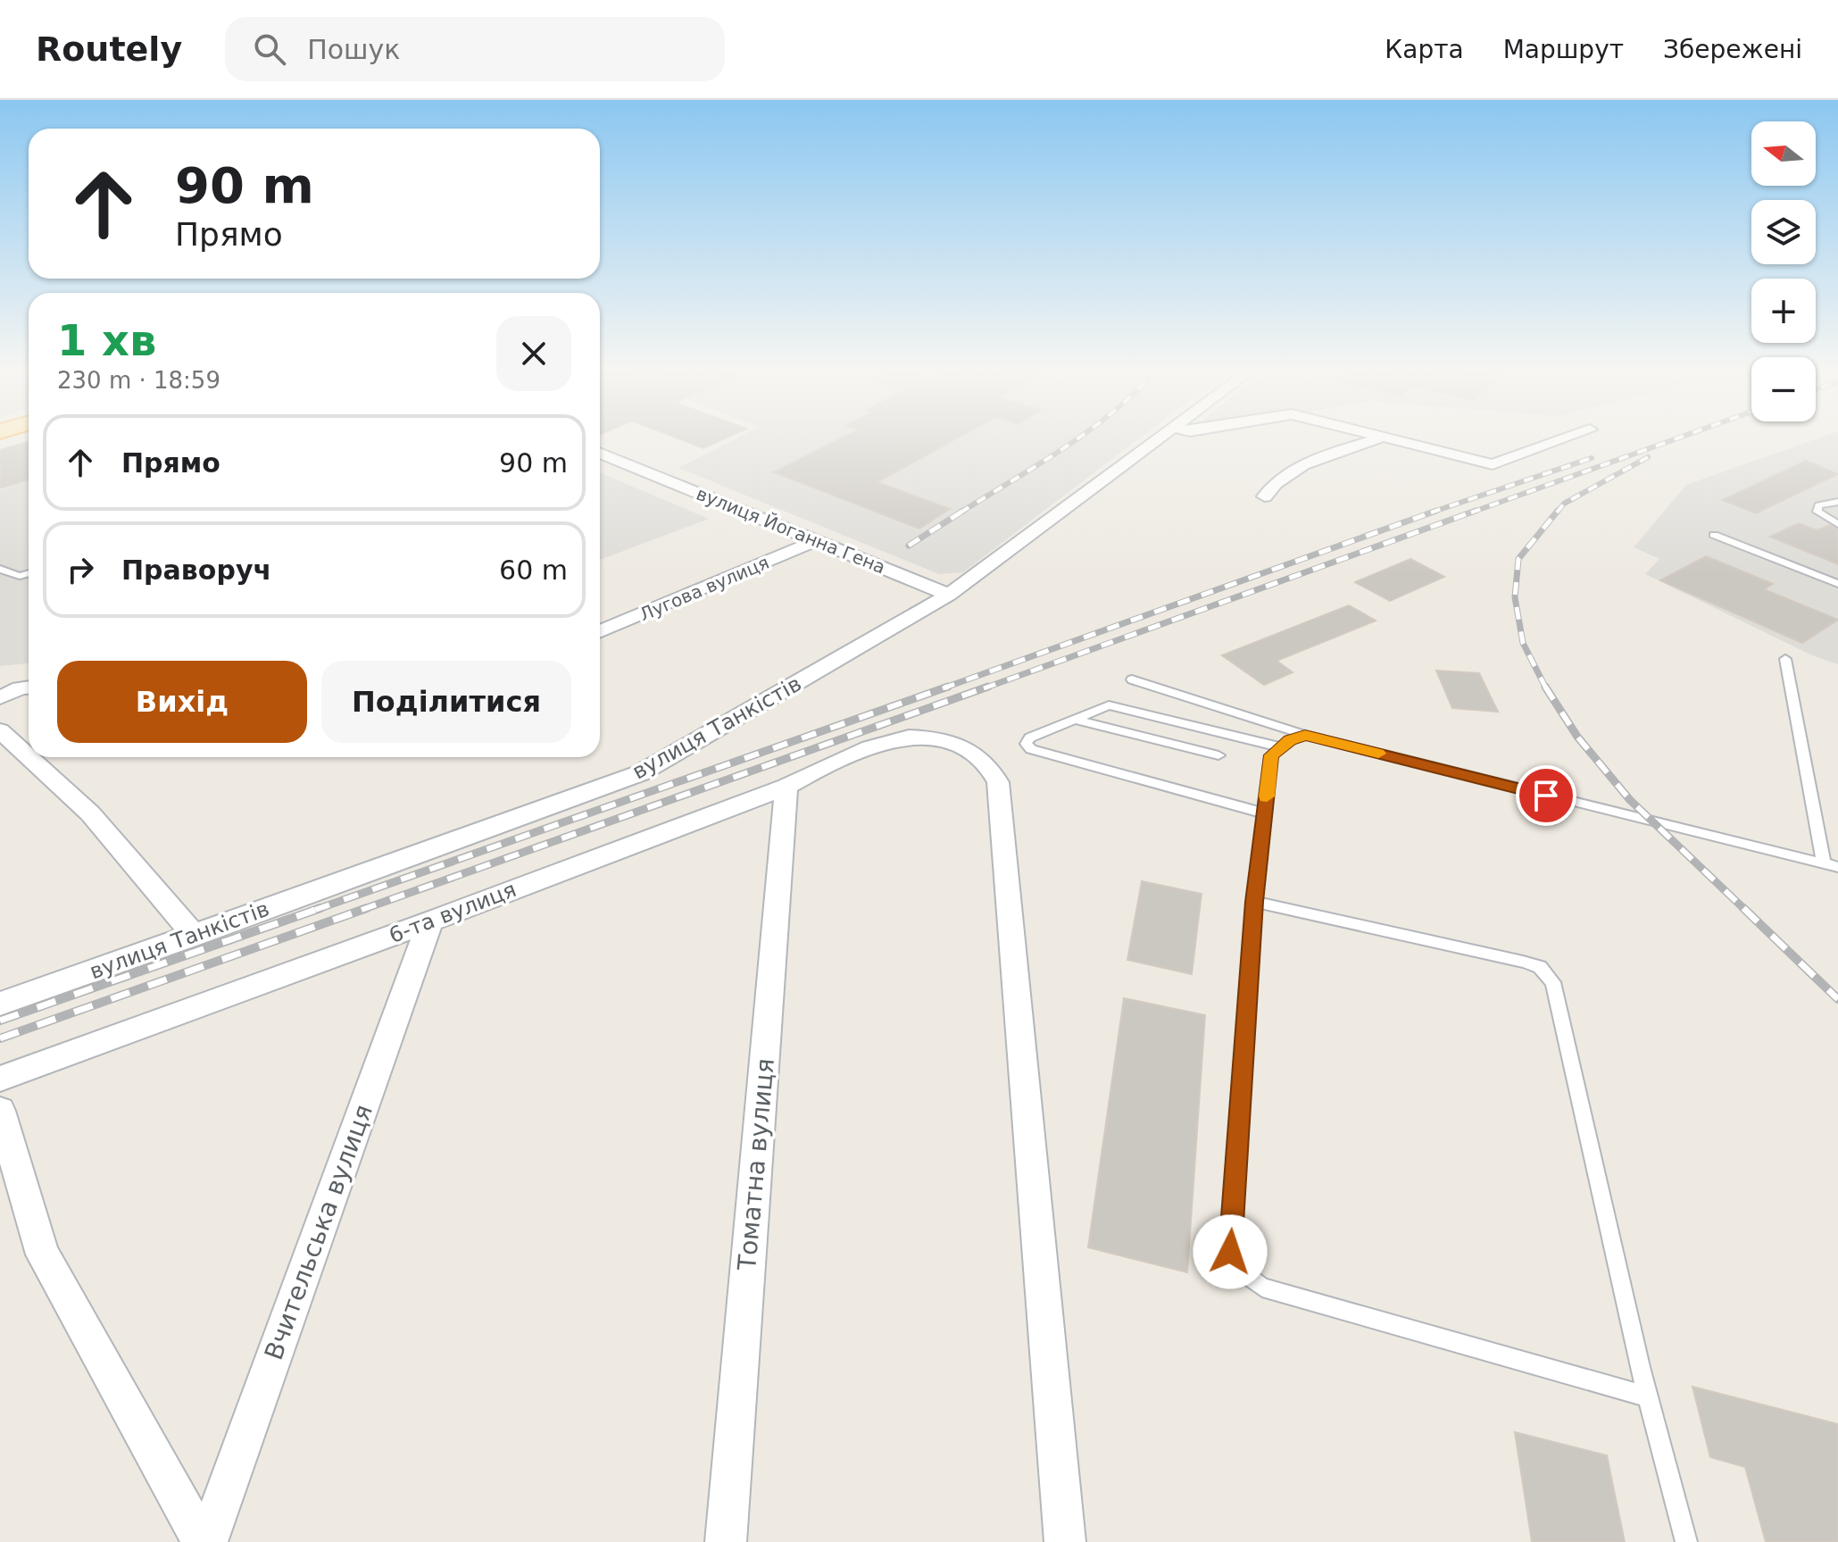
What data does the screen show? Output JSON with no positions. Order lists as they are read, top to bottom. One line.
{"streets":{"street":["вулиця Йоганна Гена","Лугова вулиця","вулиця Танкістів","6-та вулиця","Томатна вулиця","Вчительська вулиця"]},"crossings":[["вулиця Йоганна Гена","Лугова вулиця"],["вулиця Йоганна Гена","вулиця Танкістів"],["6-та вулиця","Томатна вулиця"],["6-та вулиця","Вчительська вулиця"]],"north":"left","page":{"header":"Routely","search":"Пошук","nav":["Карта","Маршрут","Збережені"],"map_buttons":["+","−"],"turn":["90 m","Прямо"],"heading":["1 хв","230 m · 18:59"],"list":[{"name":"Прямо","value":"90 m"},{"name":"Праворуч","value":"60 m"}],"buttons":["Вихід","Поділитися"]}}
